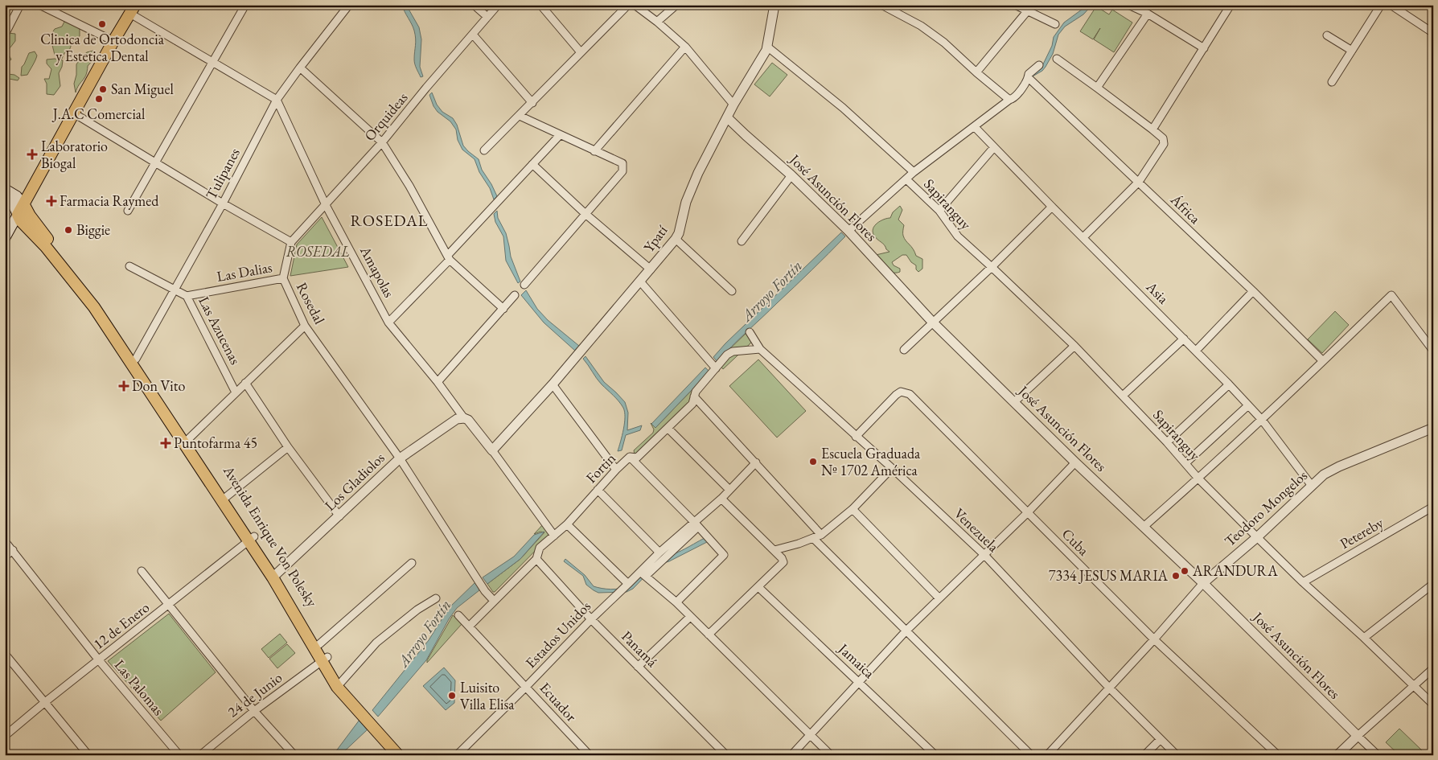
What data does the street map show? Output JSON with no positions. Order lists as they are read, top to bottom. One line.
{"streets":{"main road":["Avenida Enrique Von Polesky"],"street":["Orquideas","Tulipanes","José Asunción Flores","Sapiranguy","África","Ypatí","Las Dalias","Amapolas","Asia","Rosedal","Las Azucenas","Fortin","Los Gladiolos","Teodoro Mongelos","Venezuela","Petereby","Cuba","12 de Enero","Estados Unidos","Panamá","Jamaica","Las Palomas","24 de Junio","Ecuador"]},"crossings":[["Orquideas","Amapolas"],["Orquideas","Rosedal"],["Tulipanes","Amapolas"],["Tulipanes","Las Azucenas"],["Tulipanes","Avenida Enrique Von Polesky"],["José Asunción Flores","Ypatí"],["José Asunción Flores","Teodoro Mongelos"],["Sapiranguy","Ypatí"],["Sapiranguy","Teodoro Mongelos"],["Sapiranguy","Petereby"],["Ypatí","Amapolas"],["Las Dalias","Rosedal"],["Las Dalias","Las Azucenas"],["Amapolas","Fortin"],["Amapolas","Los Gladiolos"],["Asia","Teodoro Mongelos"],["Rosedal","Fortin"],["Rosedal","Los Gladiolos"],["Fortin","Venezuela"],["Fortin","Panamá"],["Fortin","Ecuador"],["Los Gladiolos","Avenida Enrique Von Polesky"],["Teodoro Mongelos","Venezuela"],["Teodoro Mongelos","Cuba"],["Venezuela","Cuba"],["Avenida Enrique Von Polesky","12 de Enero"],["Avenida Enrique Von Polesky","24 de Junio"],["12 de Enero","Las Palomas"],["Estados Unidos","Panamá"],["Estados Unidos","Ecuador"]],"districts":["ROSEDAL"],"water":["Arroyo Fortín"],"parks":["ROSEDAL"],"places":{"other":["Clinica de Ortodoncia y Estetica Dental","San Miguel","J.A.C Comercial","Biggie","Escuela Graduada Nº 1702 América","ARANDURA","7334 JESUS MARIA","Luisito Villa Elisa"],"health":["Laboratorio Biogal","Farmacia Raymed","Don Vito","Puntofarma 45"]}}
